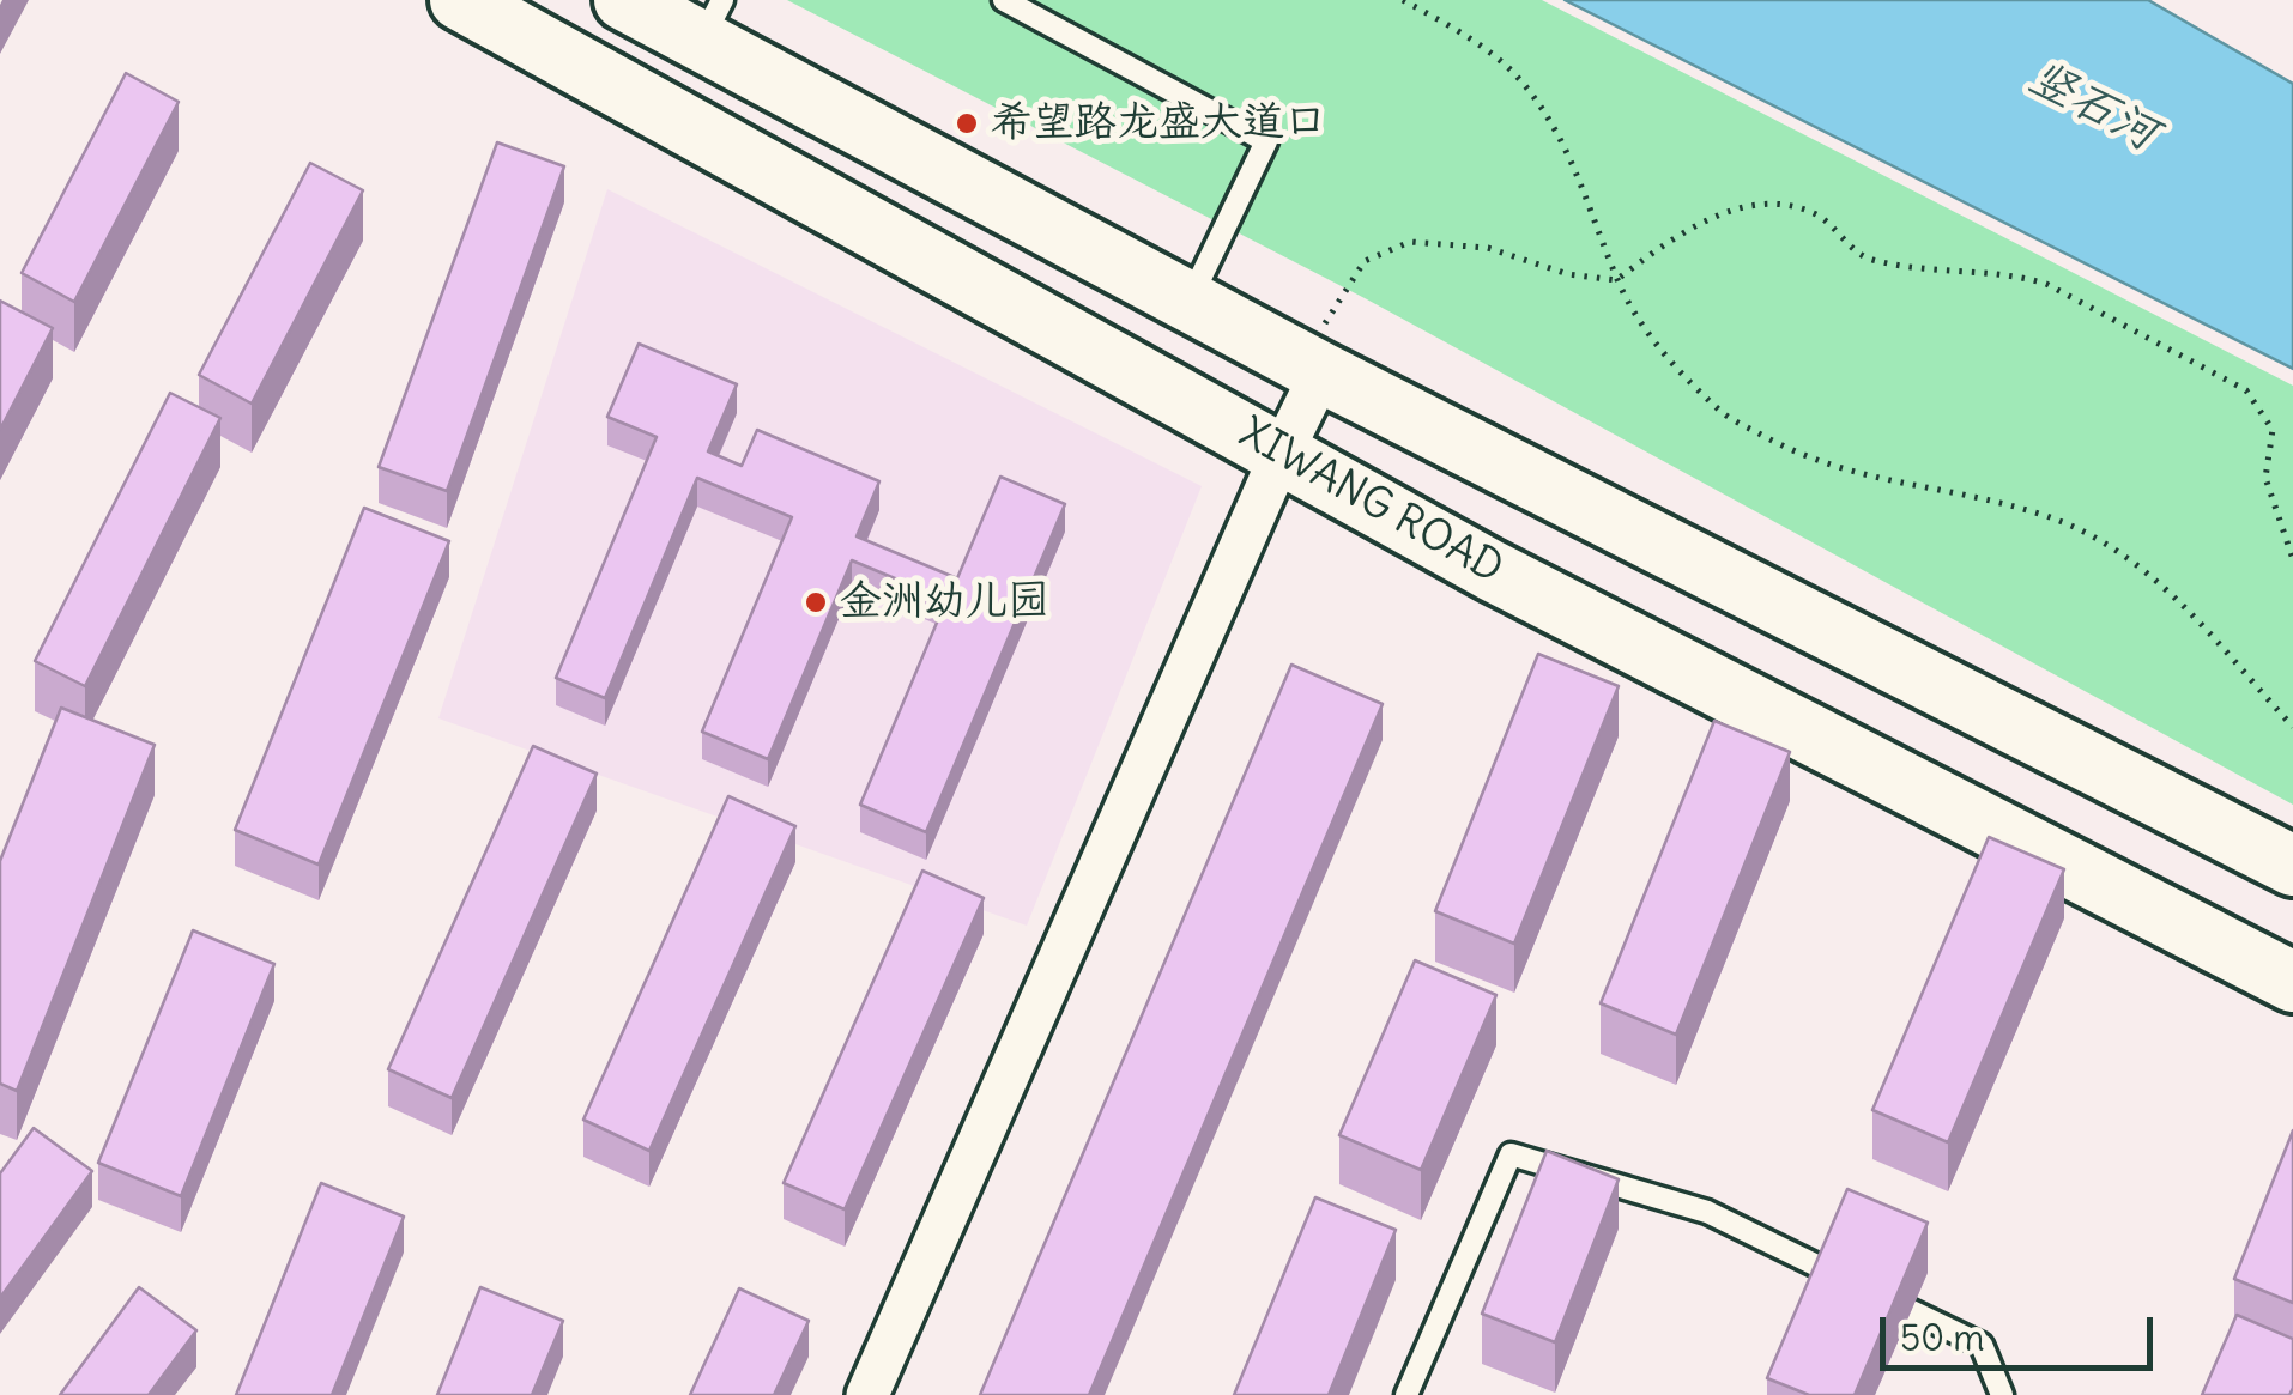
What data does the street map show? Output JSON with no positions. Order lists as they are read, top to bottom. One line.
{"streets":{"main road":["XIWANG ROAD"]},"water":["竖石河"],"places":["希望路龙盛大道口","金洲幼儿园"],"scale_bar":"50 m"}
